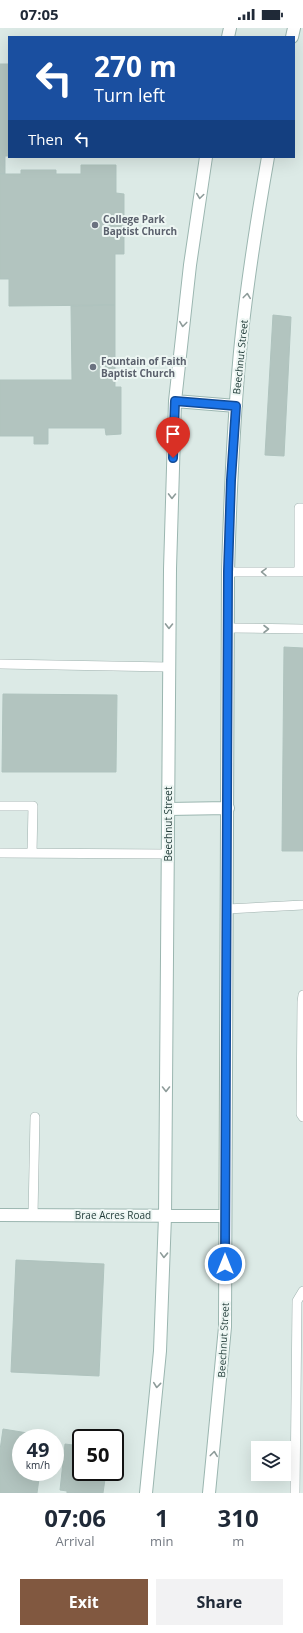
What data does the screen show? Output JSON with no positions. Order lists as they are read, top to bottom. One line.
{"streets":{"main road":["Beechnut Street","Brae Acres Road"]},"crossings":[["Beechnut Street","Brae Acres Road"]],"places":["College Park Baptist Church","Fountain of Faith Baptist Church"],"page":{"status":"07:05","turn":["270 m","Turn left"],"then":"Then","speed":"49 km/h","limit":"50","eta":["07:06","Arrival","1","min","310","m"],"buttons":["Exit","Share"]}}
